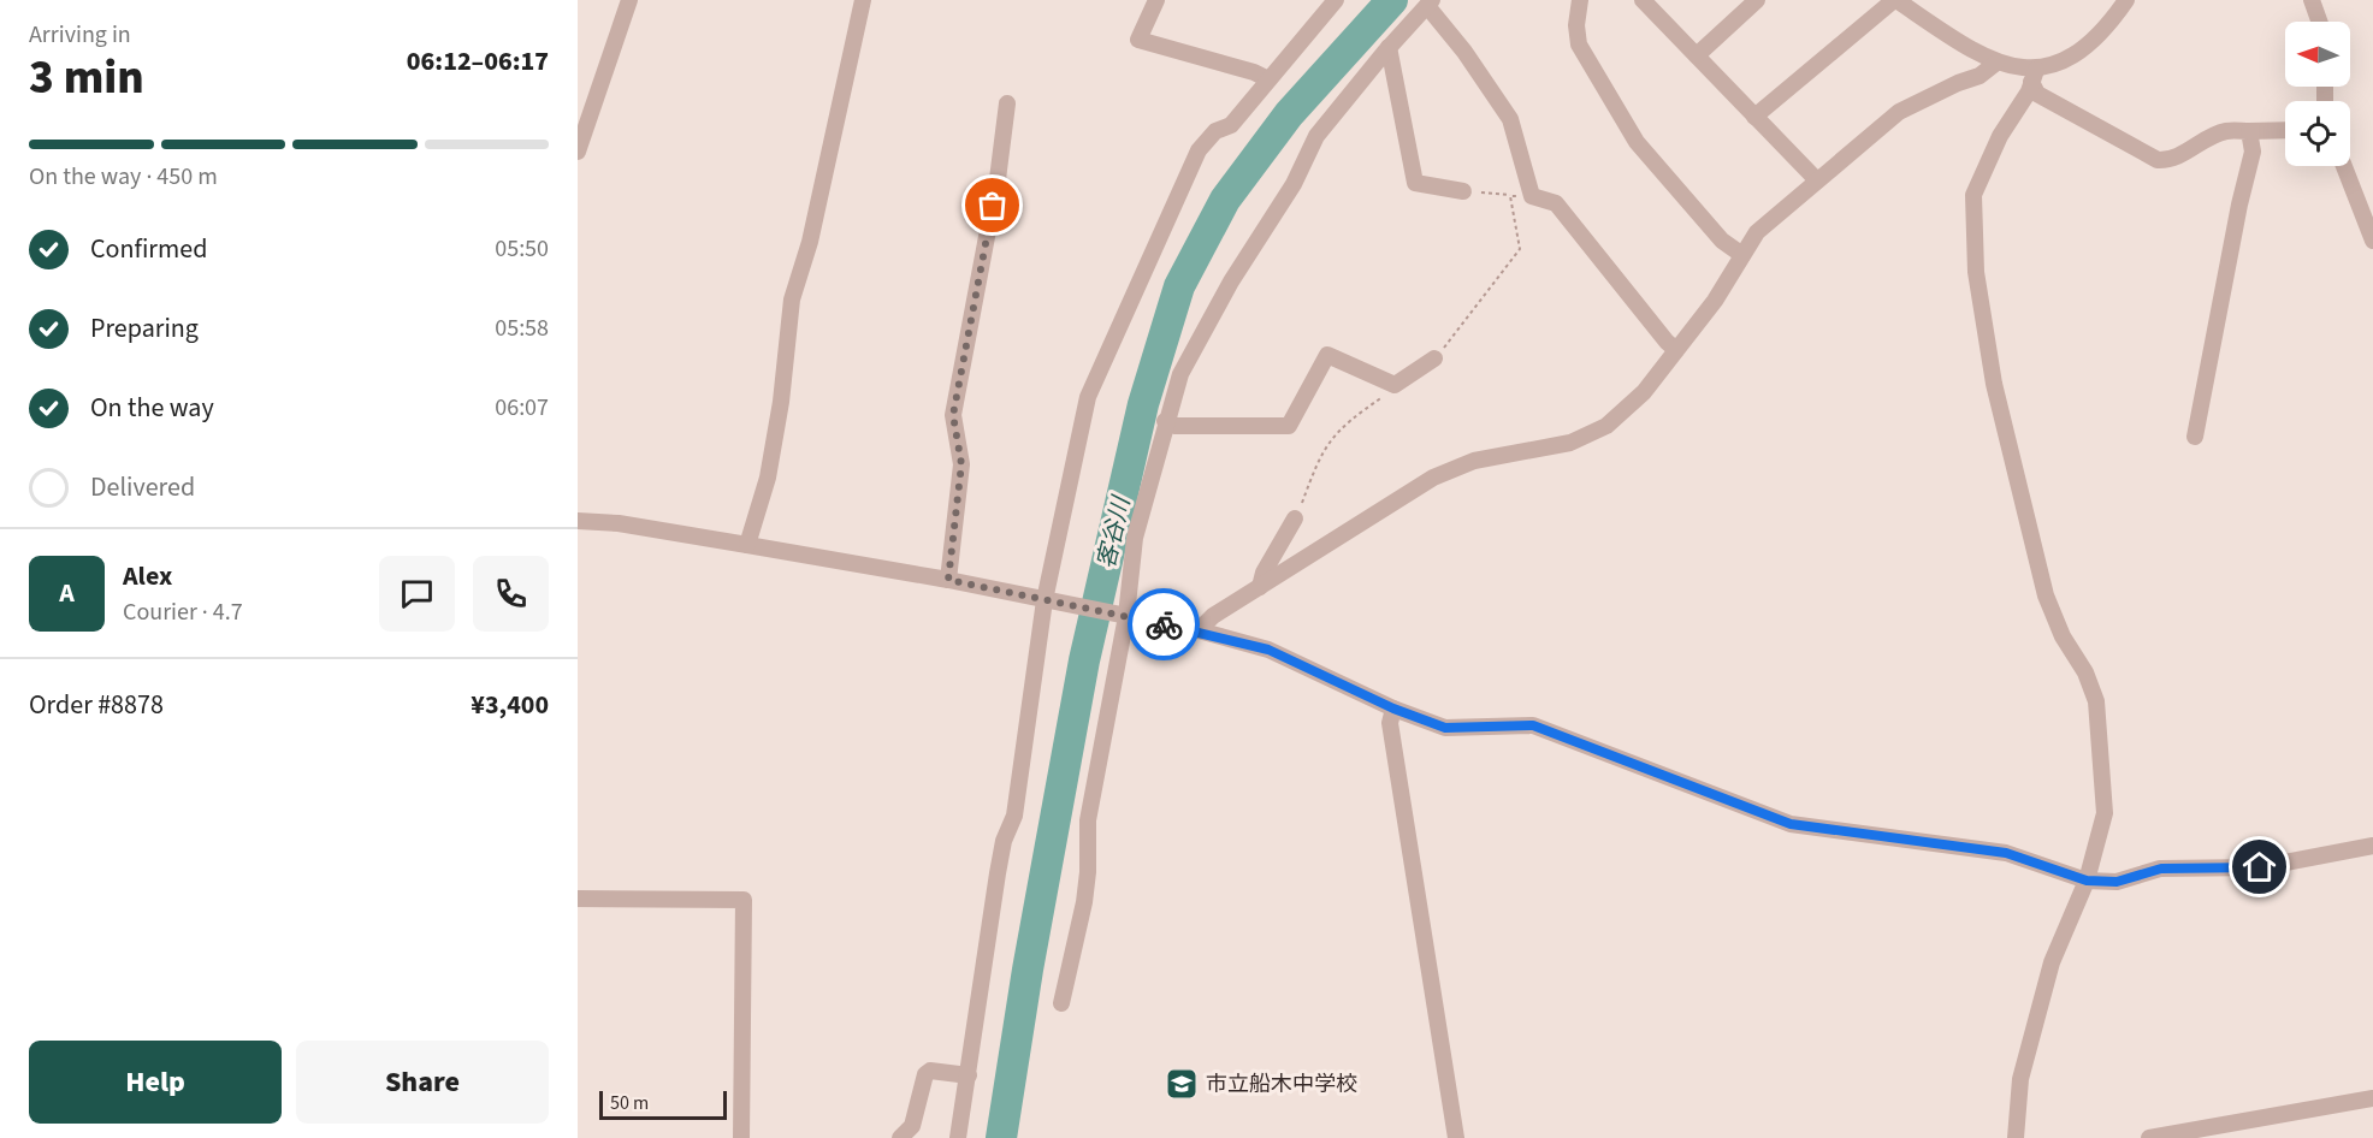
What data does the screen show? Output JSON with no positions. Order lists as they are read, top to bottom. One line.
{"water":["客谷川"],"places":{"school or university":["市立船木中学校"]},"scale_bar":"50 m","north":"left","page":{"heading":["3 min","Arriving in","06:12–06:17"],"panel":["Alex","Courier · 4.7","Order #8878","¥3,400"],"bar":"On the way · 450 m","list":[["Confirmed","05:50"],["Preparing","05:58"],["On the way","06:07"],"Delivered"],"round":"A","buttons":["Help","Share"],"scale":"50 m"}}
